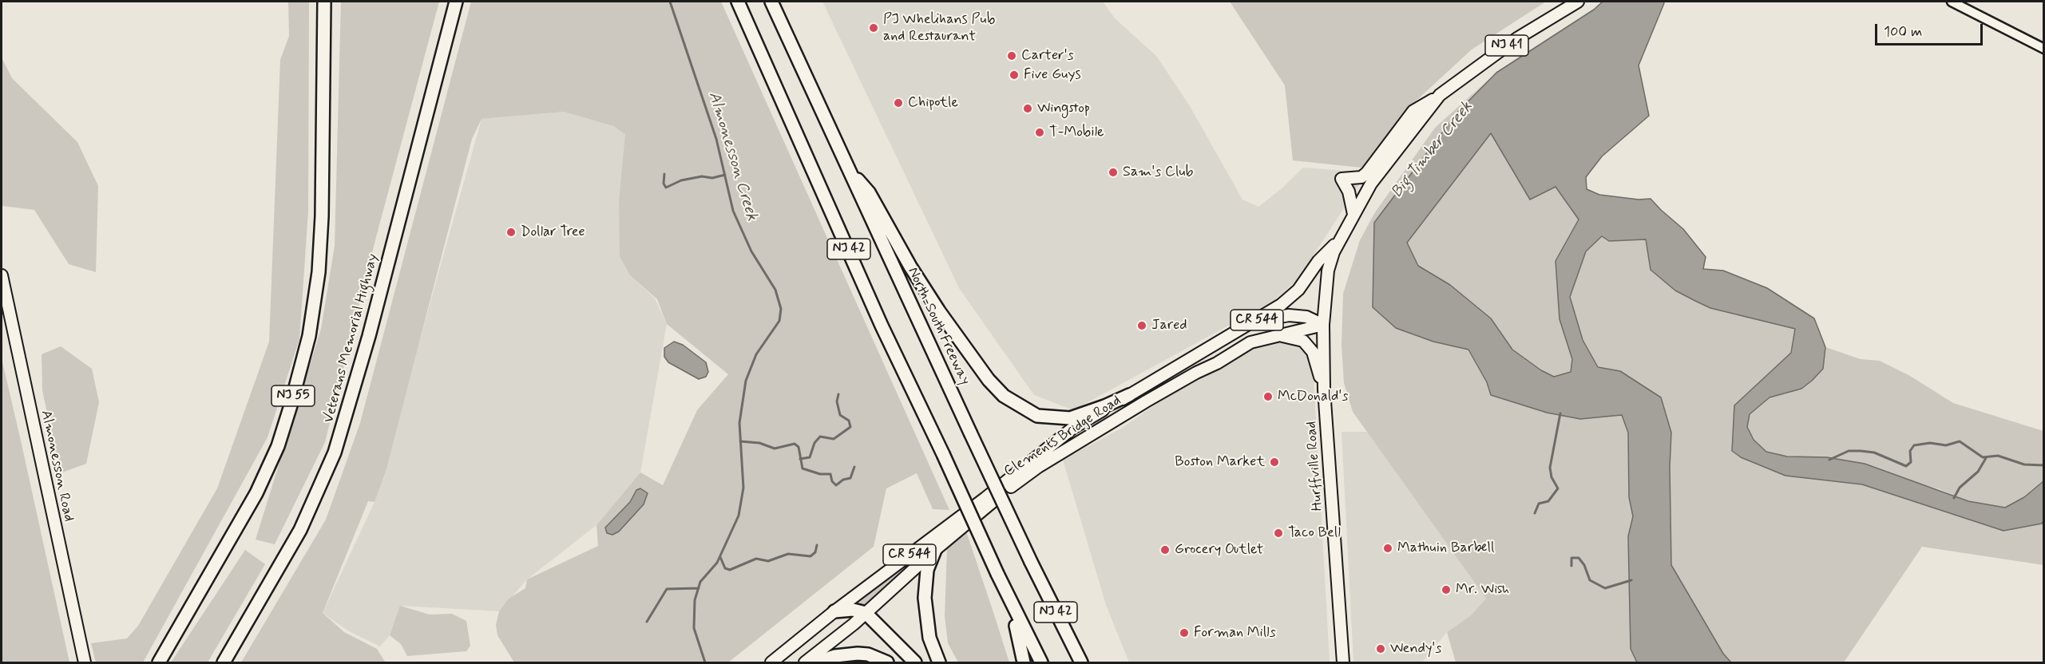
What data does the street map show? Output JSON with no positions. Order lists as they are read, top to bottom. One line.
{"streets":{"highway":["NJ 42","North-South Freeway","Veterans Memorial Highway","NJ 55"],"main road":["NJ 41","CR 544","Clements Bridge Road","Almonesson Road","Hurffville Road"]},"crossings":[["Clements Bridge Road","Hurffville Road"]],"water":["Big Timber Creek","Almonesson Creek"],"places":["PJ Whelihans Pub and Restaurant","Carter's","Five Guys","Chipotle","Wingstop","T-Mobile","Sam's Club","Dollar Tree","Jared","McDonald's","Boston Market","Taco Bell","Mathuin Barbell","Grocery Outlet","Mr. Wish","Forman Mills","Wendy's"],"scale_bar":"100 m"}
